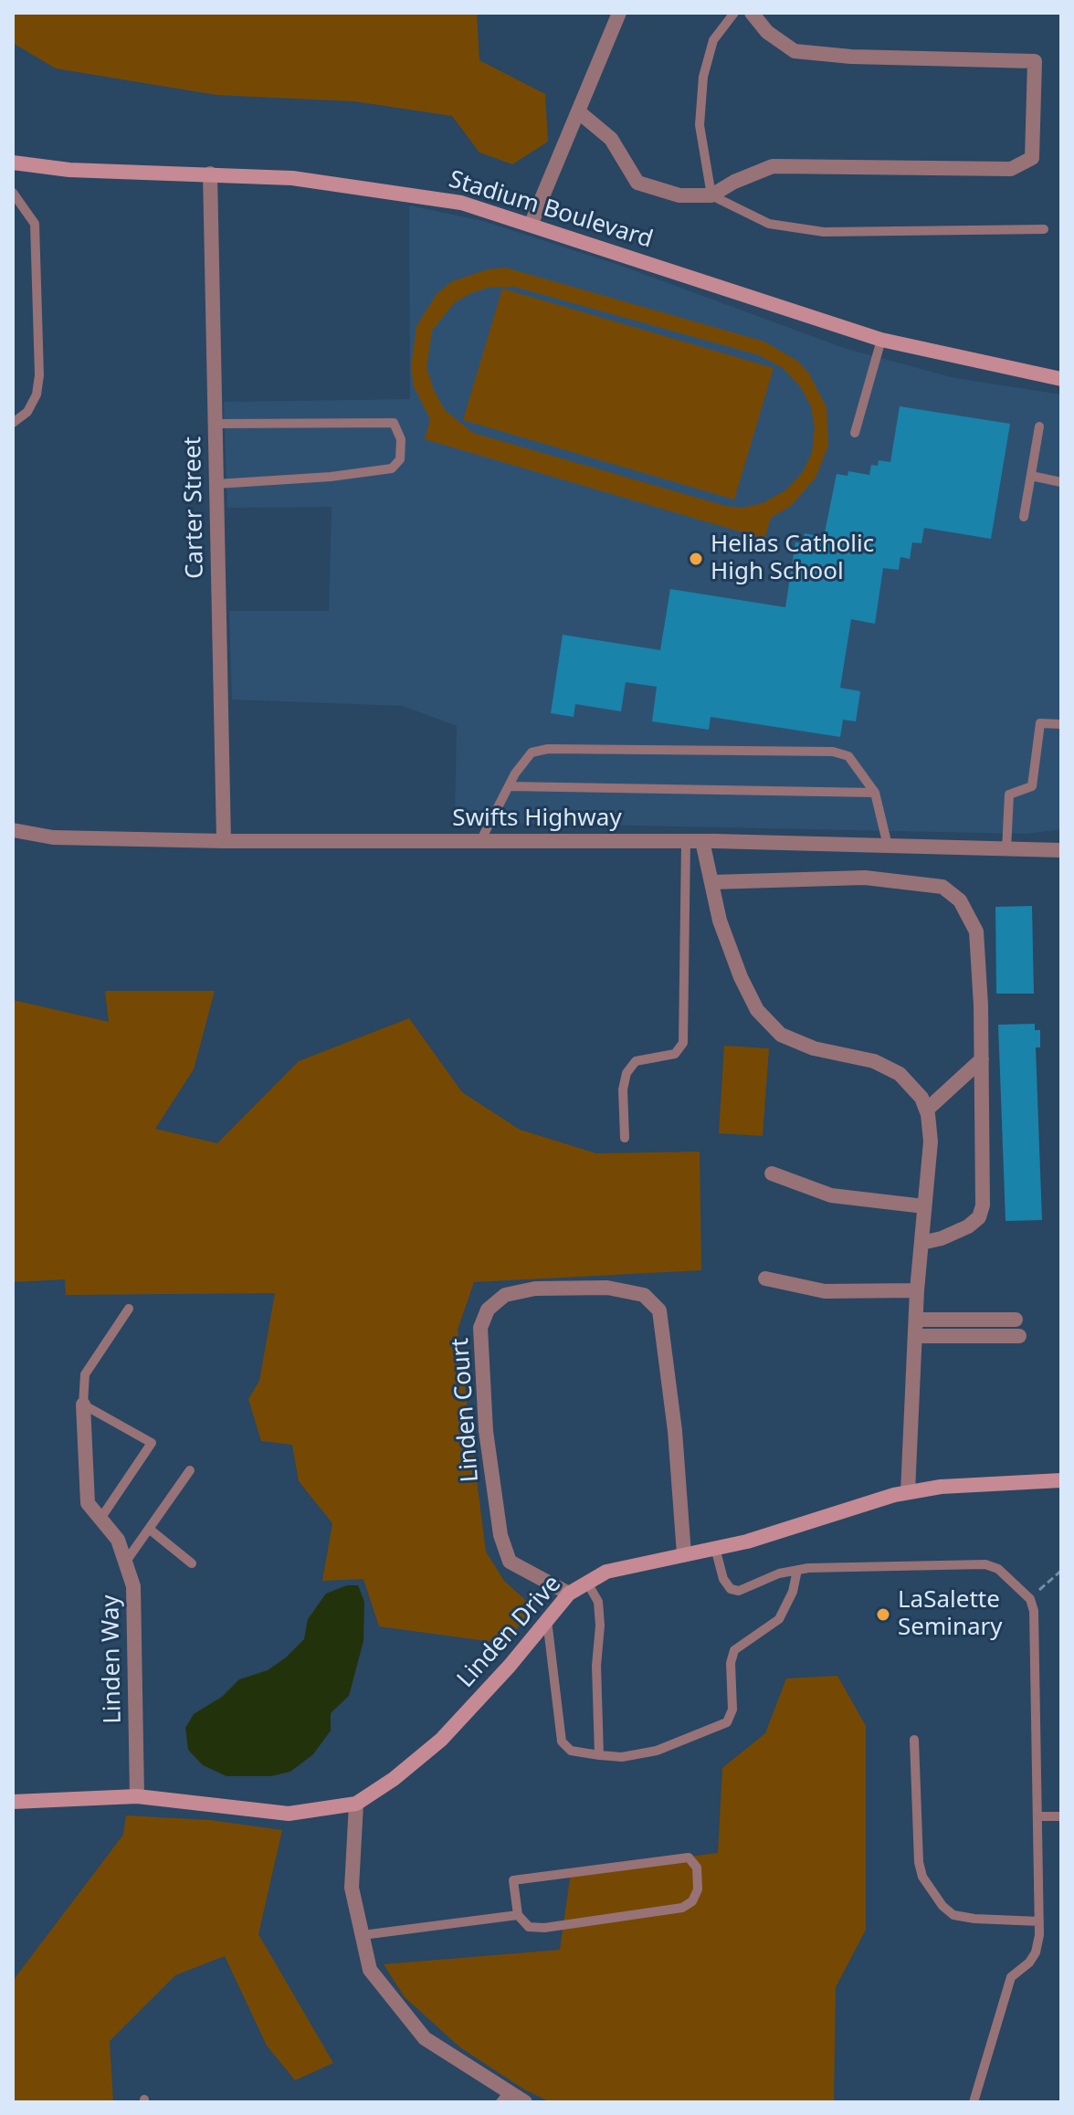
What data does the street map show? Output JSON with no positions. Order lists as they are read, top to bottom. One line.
{"streets":{"street":["Stadium Boulevard","Carter Street","Swifts Highway","Linden Court","Linden Drive","Linden Way"]},"crossings":[["Stadium Boulevard","Carter Street"],["Carter Street","Swifts Highway"],["Linden Court","Linden Drive"],["Linden Drive","Linden Way"]],"places":["Helias Catholic High School","LaSalette Seminary"]}
